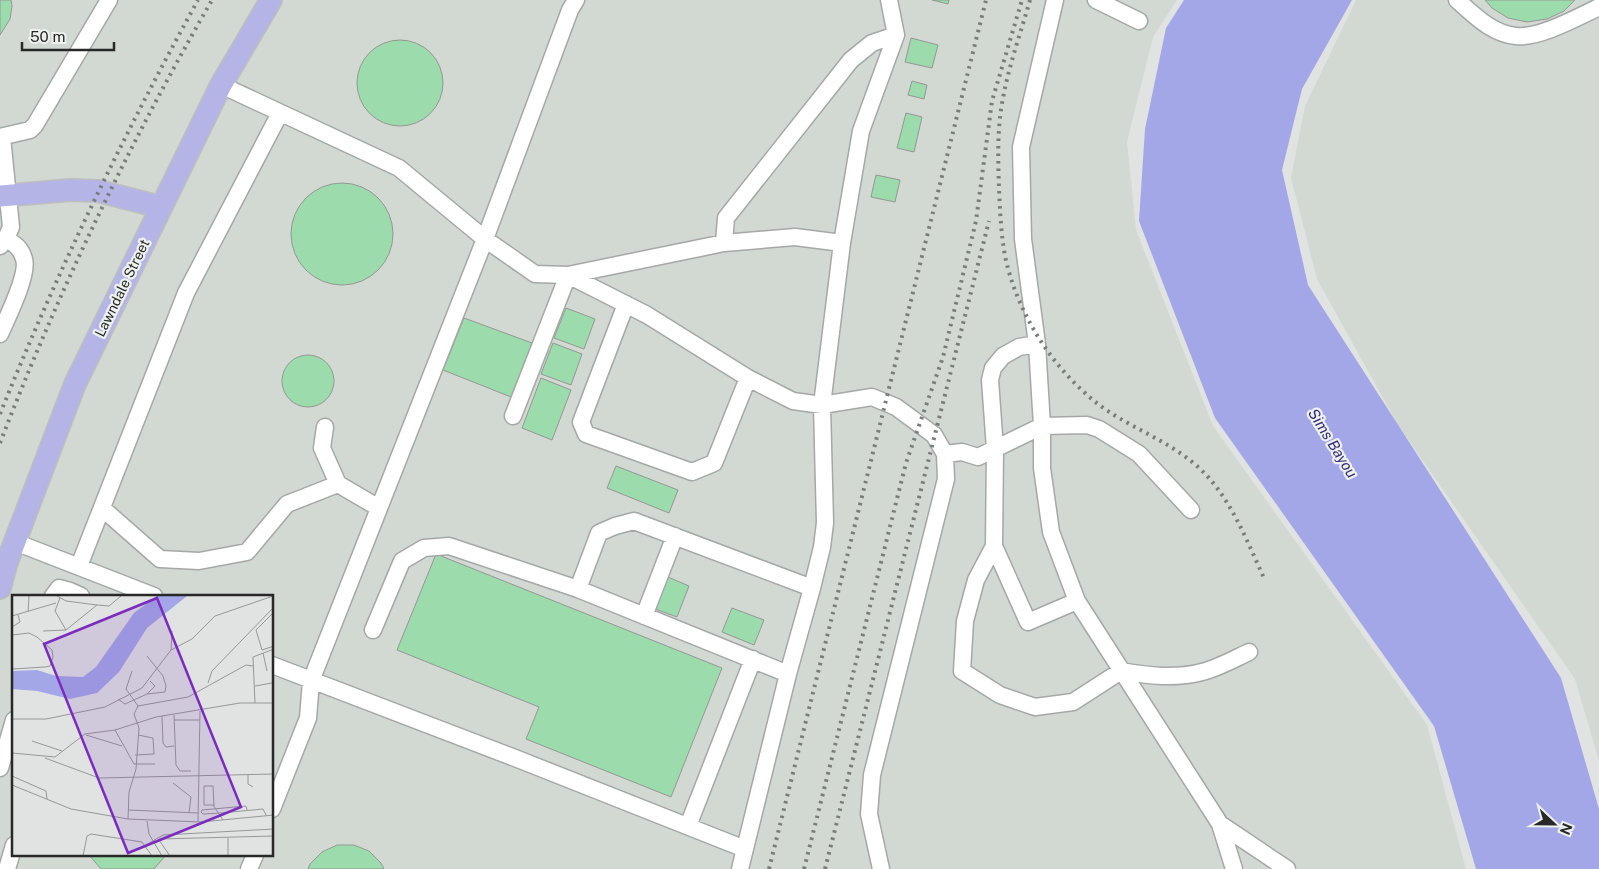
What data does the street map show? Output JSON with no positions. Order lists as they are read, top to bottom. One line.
{"streets":{"main road":["Lawndale Street"]},"water":["Sims Bayou"],"scale_bar":"50 m","north":"right"}
